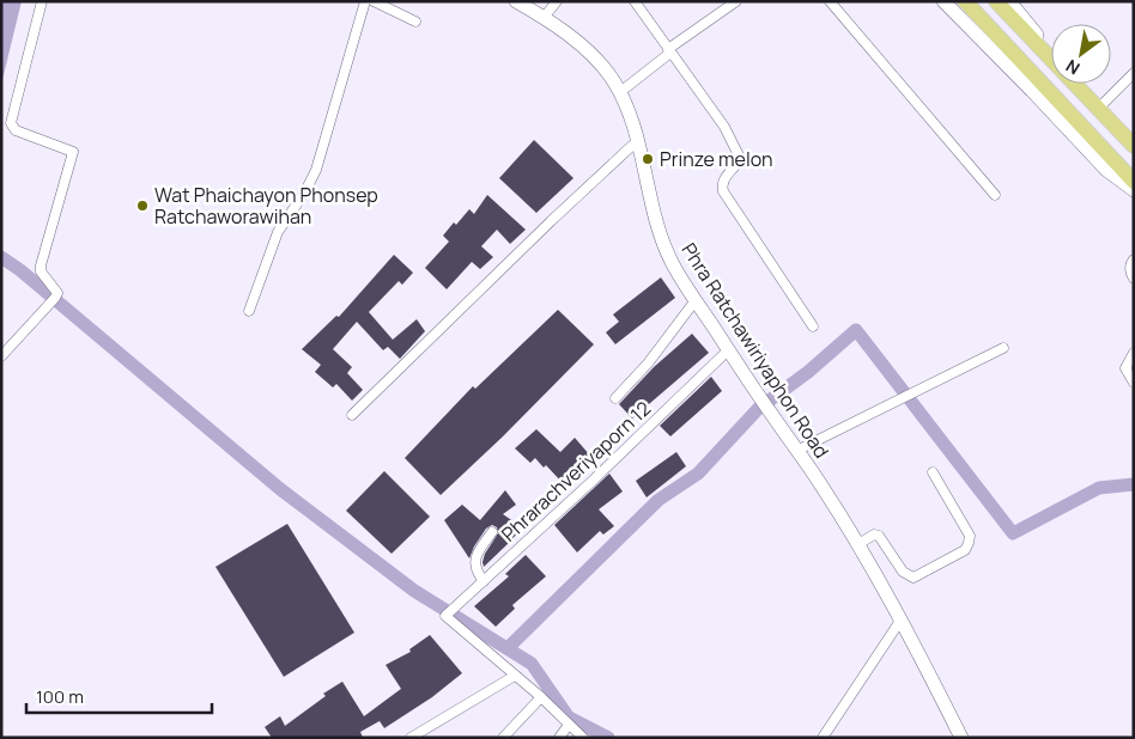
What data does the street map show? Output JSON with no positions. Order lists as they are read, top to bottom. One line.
{"streets":{"main road":["Phra Ratchawiriyaphon Road"],"street":["Phrarachveriyaporn 12"]},"crossings":[["Phra Ratchawiriyaphon Road","Phrarachveriyaporn 12"]],"places":["Prinze melon","Wat Phaichayon Phonsep Ratchaworawihan"],"scale_bar":"100 m","north":"bottom left"}
